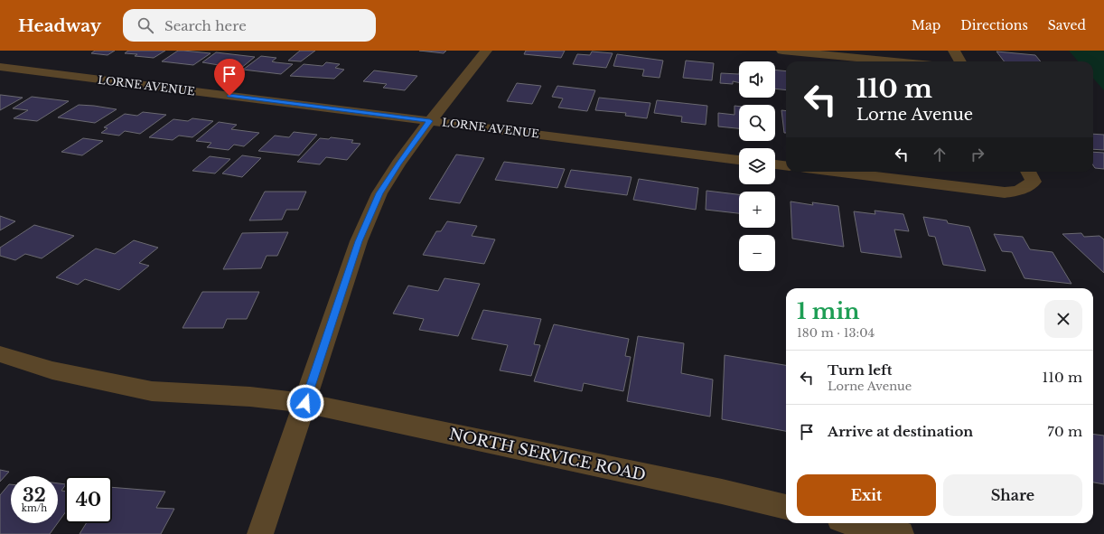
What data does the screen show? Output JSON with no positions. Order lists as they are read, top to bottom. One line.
{"streets":{"street":["LORNE AVENUE","NORTH SERVICE ROAD"]},"page":{"header":"Headway","search":"Search here","nav":["Map","Directions","Saved"],"map_buttons":["+","−"],"turn":["110 m","Lorne Avenue"],"heading":["1 min","180 m · 13:04"],"list":[{"name":"Turn left","note":"Lorne Avenue","value":"110 m"},{"name":"Arrive at destination","value":"70 m"}],"buttons":["Exit","Share"],"speed":"32 km/h","limit":"40"}}
